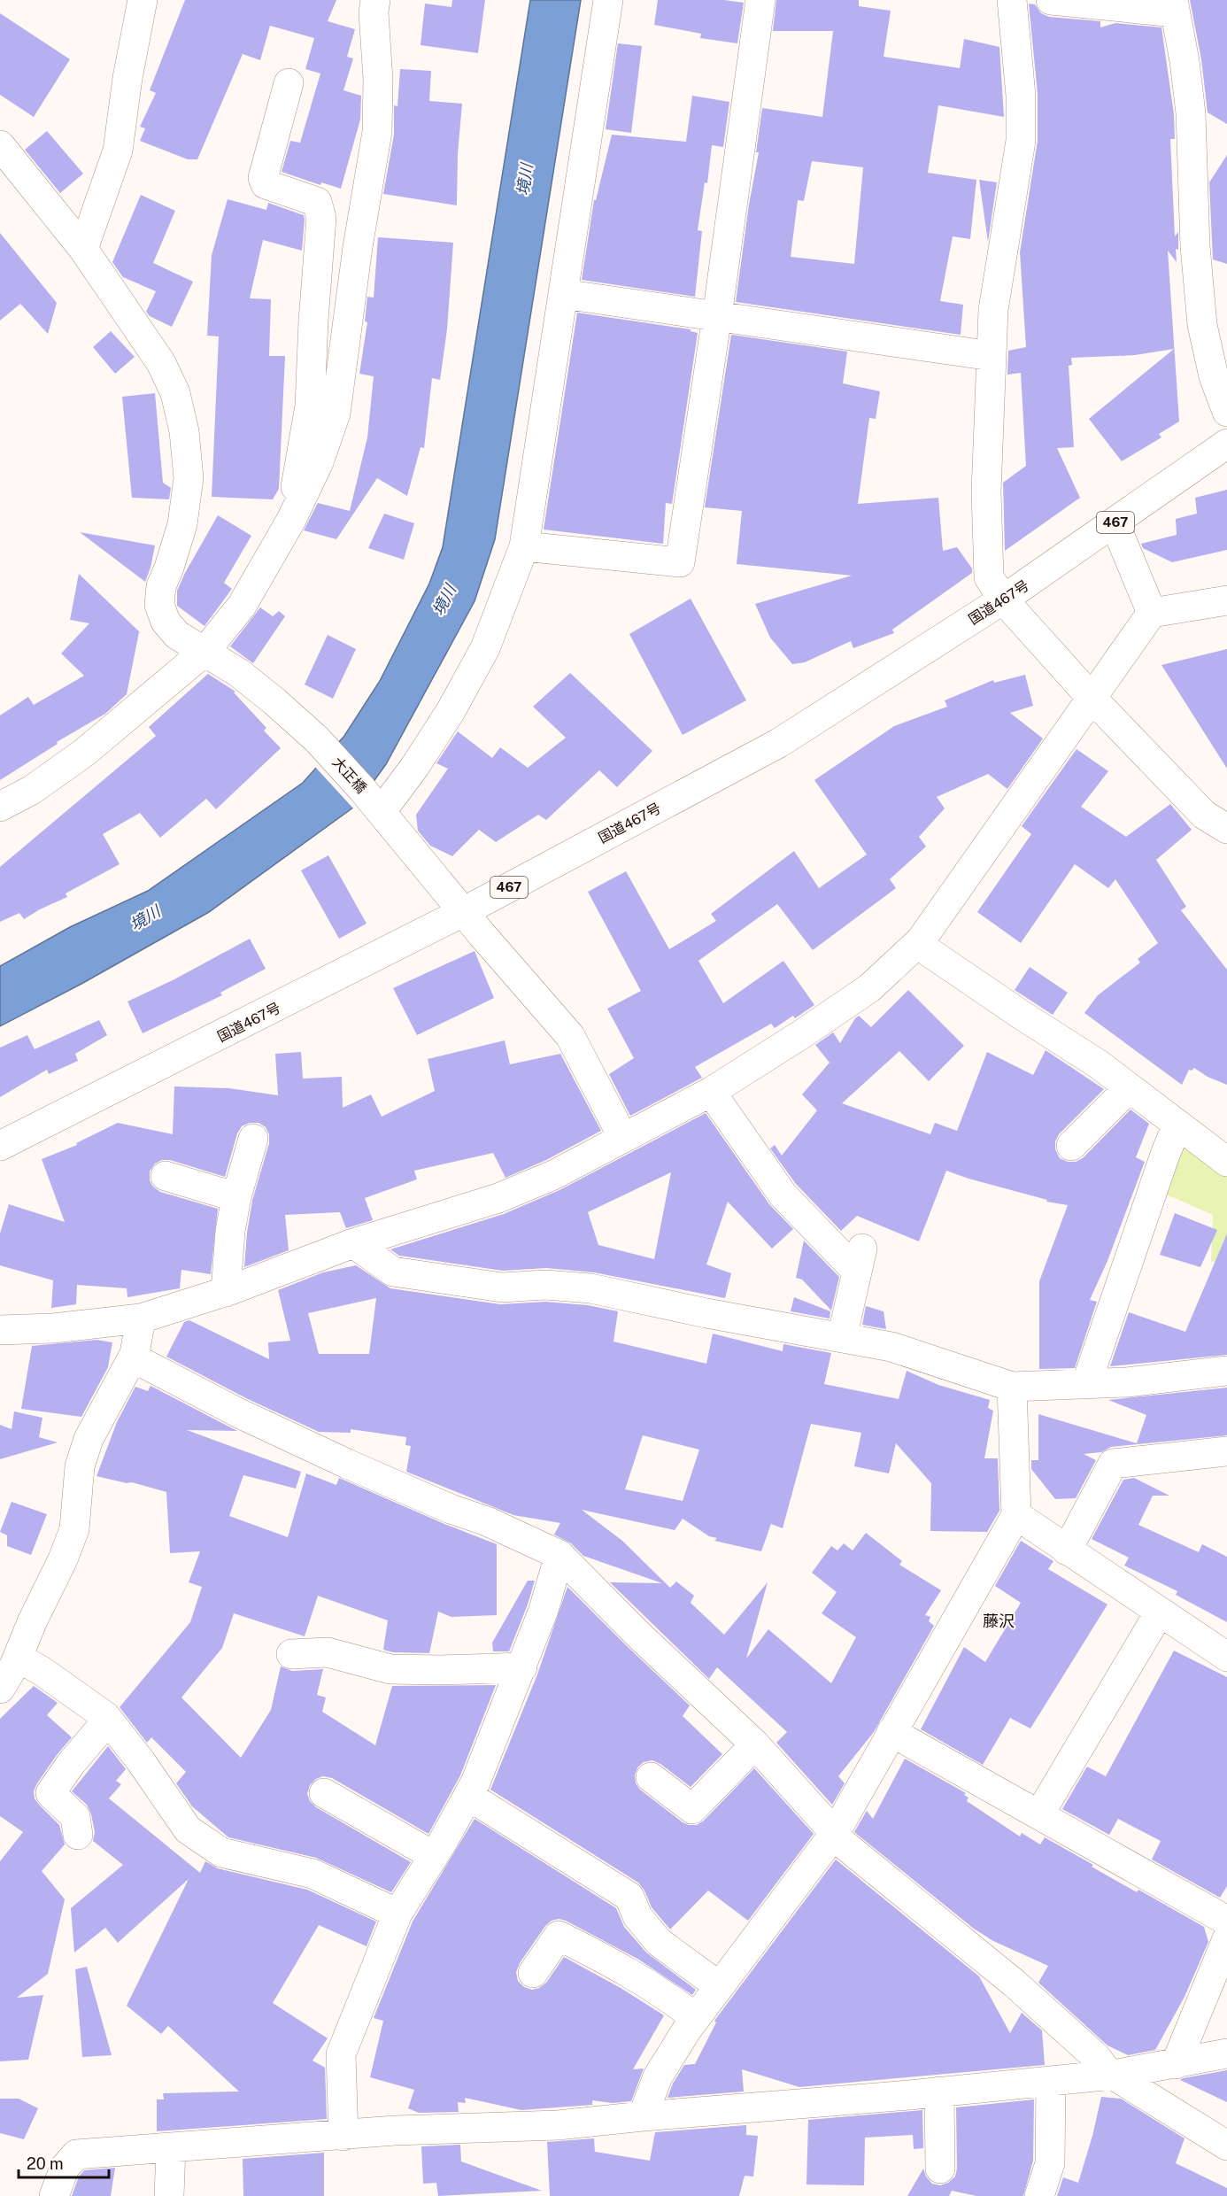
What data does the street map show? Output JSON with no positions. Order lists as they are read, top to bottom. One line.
{"streets":{"main road":["467","国道467号","大正橋"]},"crossings":[["国道467号","大正橋"]],"districts":["藤沢"],"water":["境川"],"scale_bar":"20 m"}
